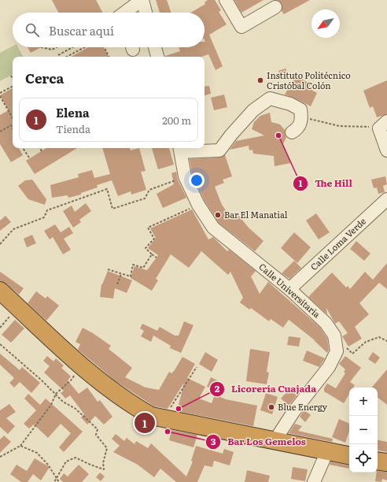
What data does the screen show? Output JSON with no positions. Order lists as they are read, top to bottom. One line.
{"streets":{"street":["Calle Loma Verde","Calle Universitaria"]},"crossings":[["Calle Loma Verde","Calle Universitaria"]],"places":["Instituto Politécnico Cristóbal Colón","The Hill","Bar El Manatial","Blue Energy","Licorería Cuajada","Bar Los Gemelos"],"north":"bottom left","page":{"search":"Buscar aquí","heading":"Cerca","list":[{"mark":"1","name":"Elena","note":"Tienda","value":"200 m"}],"map_buttons":["+","−"],"pins":"1"}}
